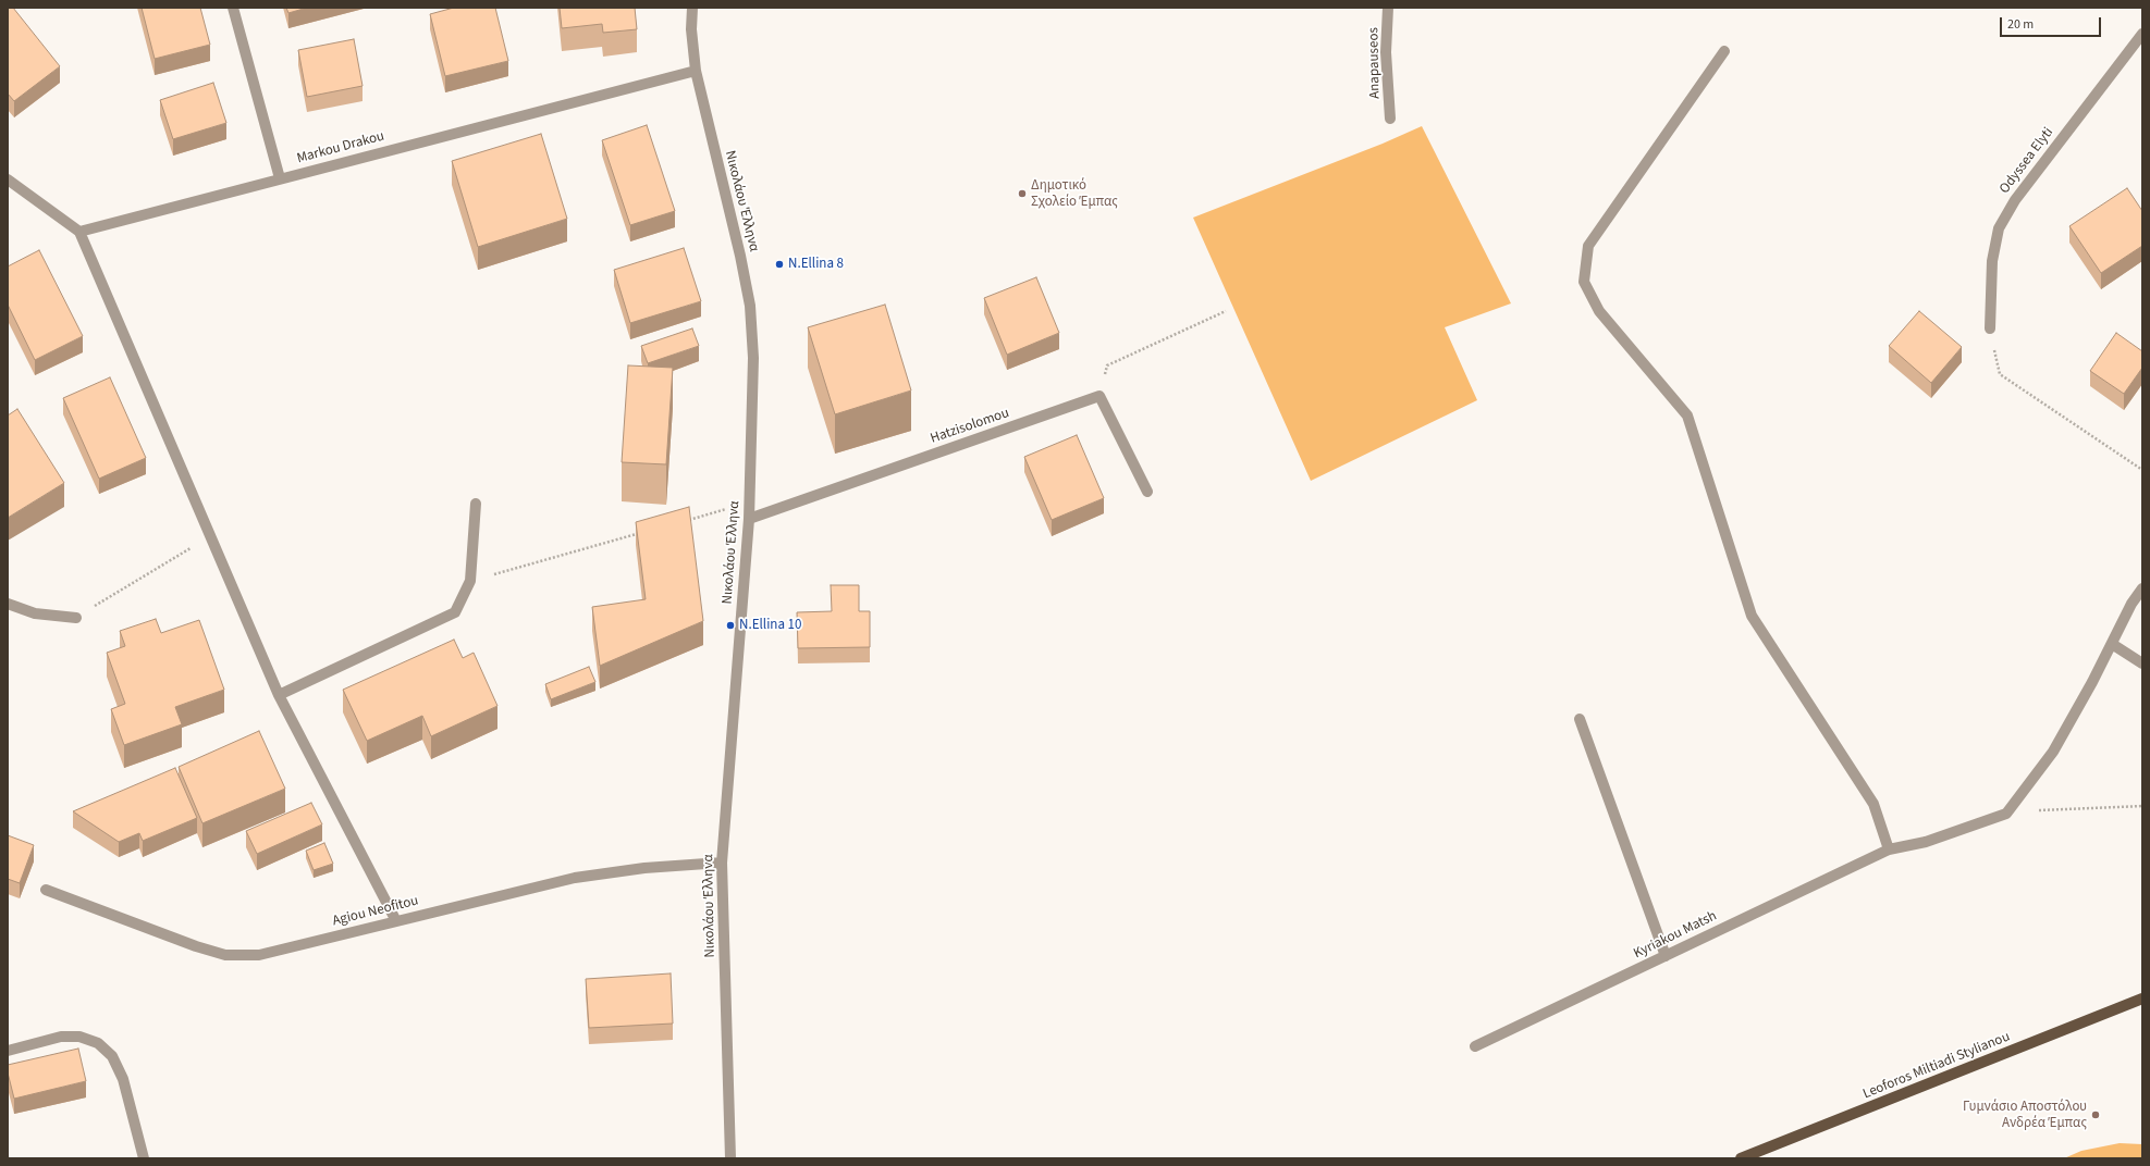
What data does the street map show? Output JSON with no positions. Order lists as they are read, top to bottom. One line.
{"streets":{"main road":["Leoforos Miltiadi Stylianou"],"street":["Anapauseos","Markou Drakou","Odyssea Elyti","Νικολάου Έλληνα","Hatzisolomou","Agiou Neofitou","Kyriakou Matsh"]},"crossings":[["Markou Drakou","Νικολάου Έλληνα"],["Νικολάου Έλληνα","Hatzisolomou"],["Νικολάου Έλληνα","Agiou Neofitou"]],"places":["Δημοτικό Σχολείο Έμπας","N.Ellina 8","N.Ellina 10","Γυμνάσιο Αποστόλου Ανδρέα Έμπας"],"scale_bar":"20 m"}
